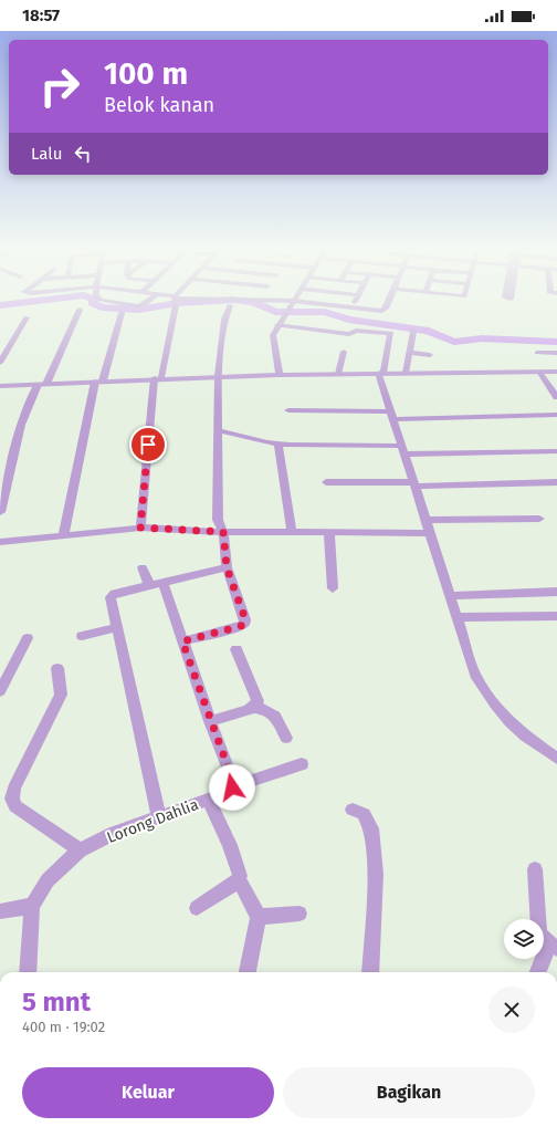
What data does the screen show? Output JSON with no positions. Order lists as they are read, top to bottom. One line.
{"streets":{"street":["Lorong Dahlia"]},"page":{"status":"18:57","turn":["100 m","Belok kanan"],"then":"Lalu","heading":["5 mnt","400 m · 19:02"],"buttons":["Keluar","Bagikan"]}}
